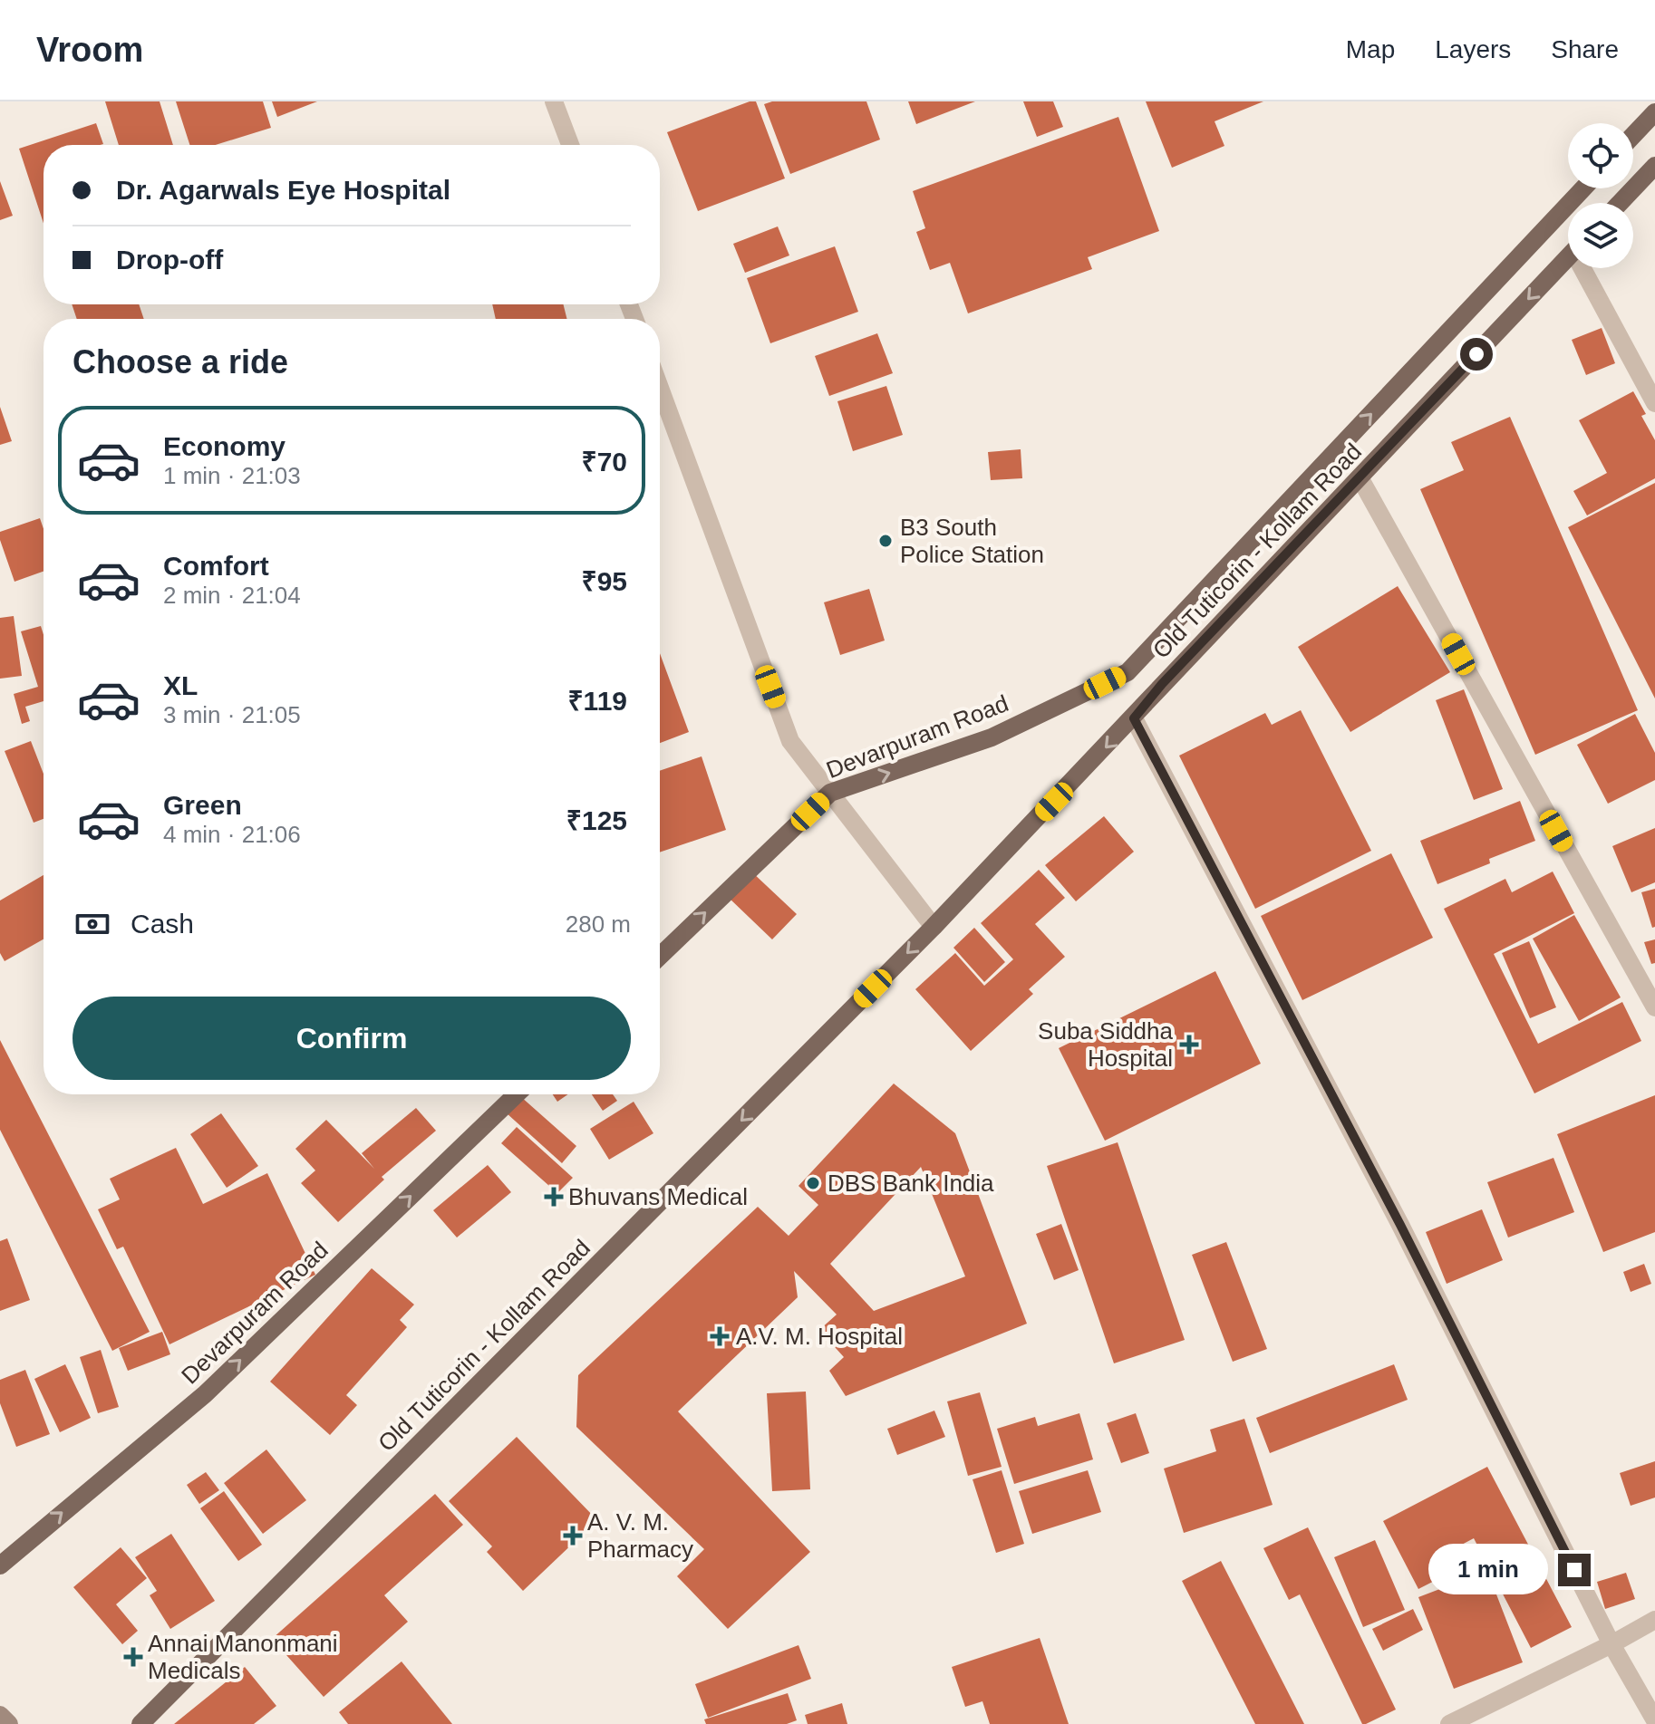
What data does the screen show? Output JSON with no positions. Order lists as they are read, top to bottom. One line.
{"streets":{"main road":["Old Tuticorin - Kollam Road","Devarpuram Road"]},"one_way":["Old Tuticorin - Kollam Road","Devarpuram Road"],"places":{"other":["B3 South Police Station","DBS Bank India"],"health":["Suba Siddha Hospital","Bhuvans Medical","A.V. M. Hospital","A. V. M. Pharmacy","Annai Manonmani Medicals"]},"page":{"header":"Vroom","nav":["Map","Layers","Share"],"banner":["Dr. Agarwals Eye Hospital","Drop-off"],"heading":"Choose a ride","list":[{"name":"Economy","note":"1 min · 21:03","value":"₹70"},{"name":"Comfort","note":"2 min · 21:04","value":"₹95"},{"name":"XL","note":"3 min · 21:05","value":"₹119"},{"name":"Green","note":"4 min · 21:06","value":"₹125"}],"pay":["Cash","280 m"],"buttons":"Confirm","bubble":"1 min"}}
